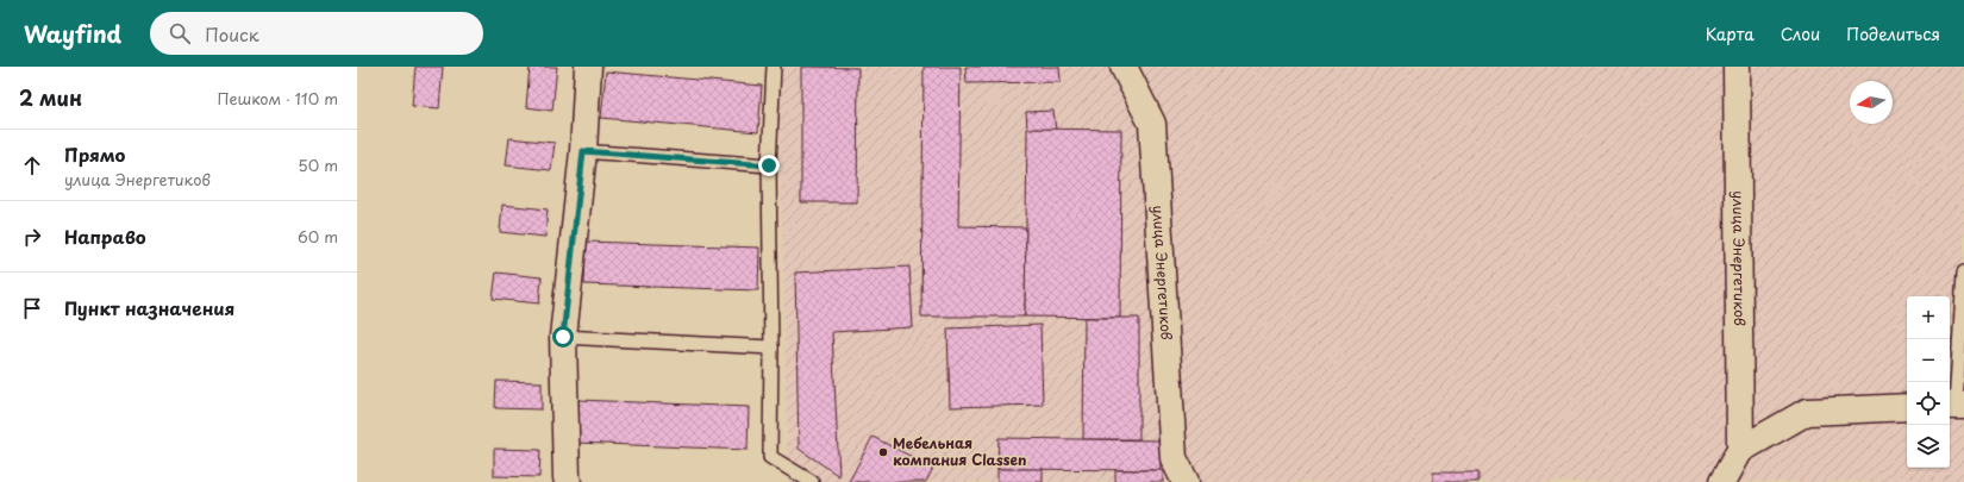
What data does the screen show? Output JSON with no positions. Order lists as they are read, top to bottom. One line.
{"streets":{"street":["улица Энергетиков"]},"places":["Мебельная компания Сlassen"],"north":"left","page":{"header":"Wayfind","search":"Поиск","nav":["Карта","Слои","Поделиться"],"heading":["2 мин","Пешком · 110 m"],"list":[["Прямо","улица Энергетиков","50 m"],["Направо","60 m"],"Пункт назначения"],"map_buttons":["+","−"]}}
